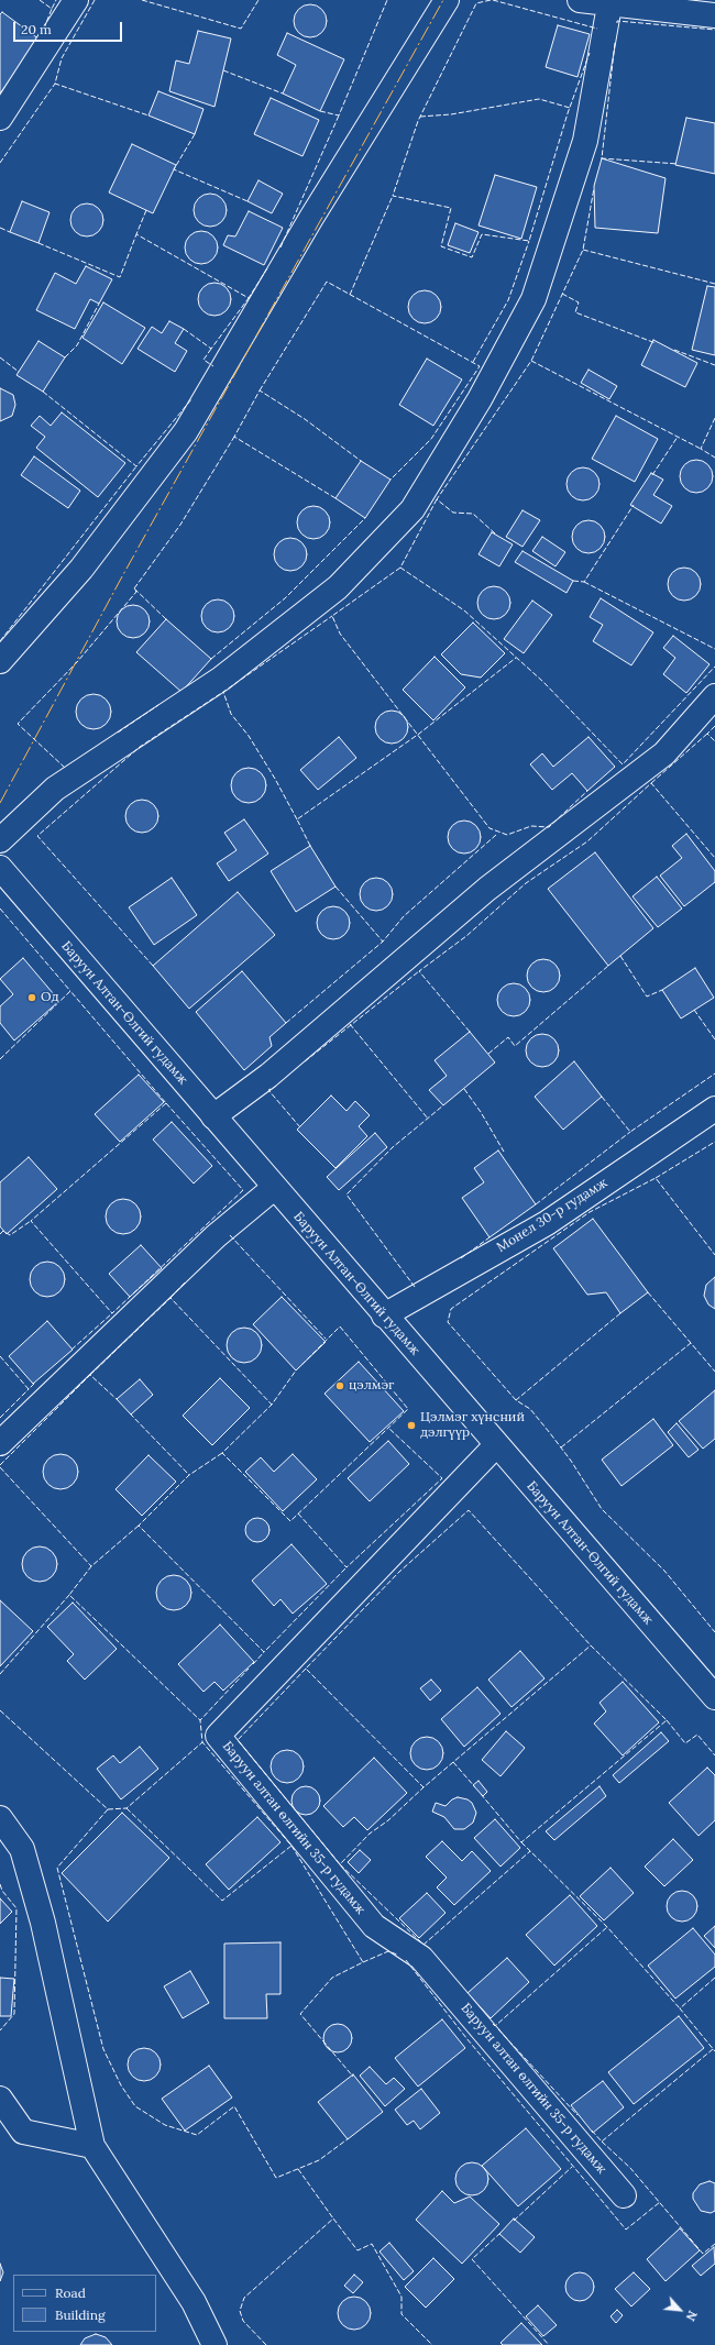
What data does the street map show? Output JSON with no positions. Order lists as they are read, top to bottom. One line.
{"streets":{"street":["Баруун Алтан-Өлгий гудамж","Монел 30-р гудамж","Баруун алтан өлгийн 35-р гудамж"]},"crossings":[["Баруун Алтан-Өлгий гудамж","Монел 30-р гудамж"],["Баруун Алтан-Өлгий гудамж","Баруун алтан өлгийн 35-р гудамж"]],"places":["Од","цэлмэг","Цэлмэг хүнсний дэлгүүр"],"legend":["Road","Building"],"scale_bar":"20 m","north":"bottom right"}
